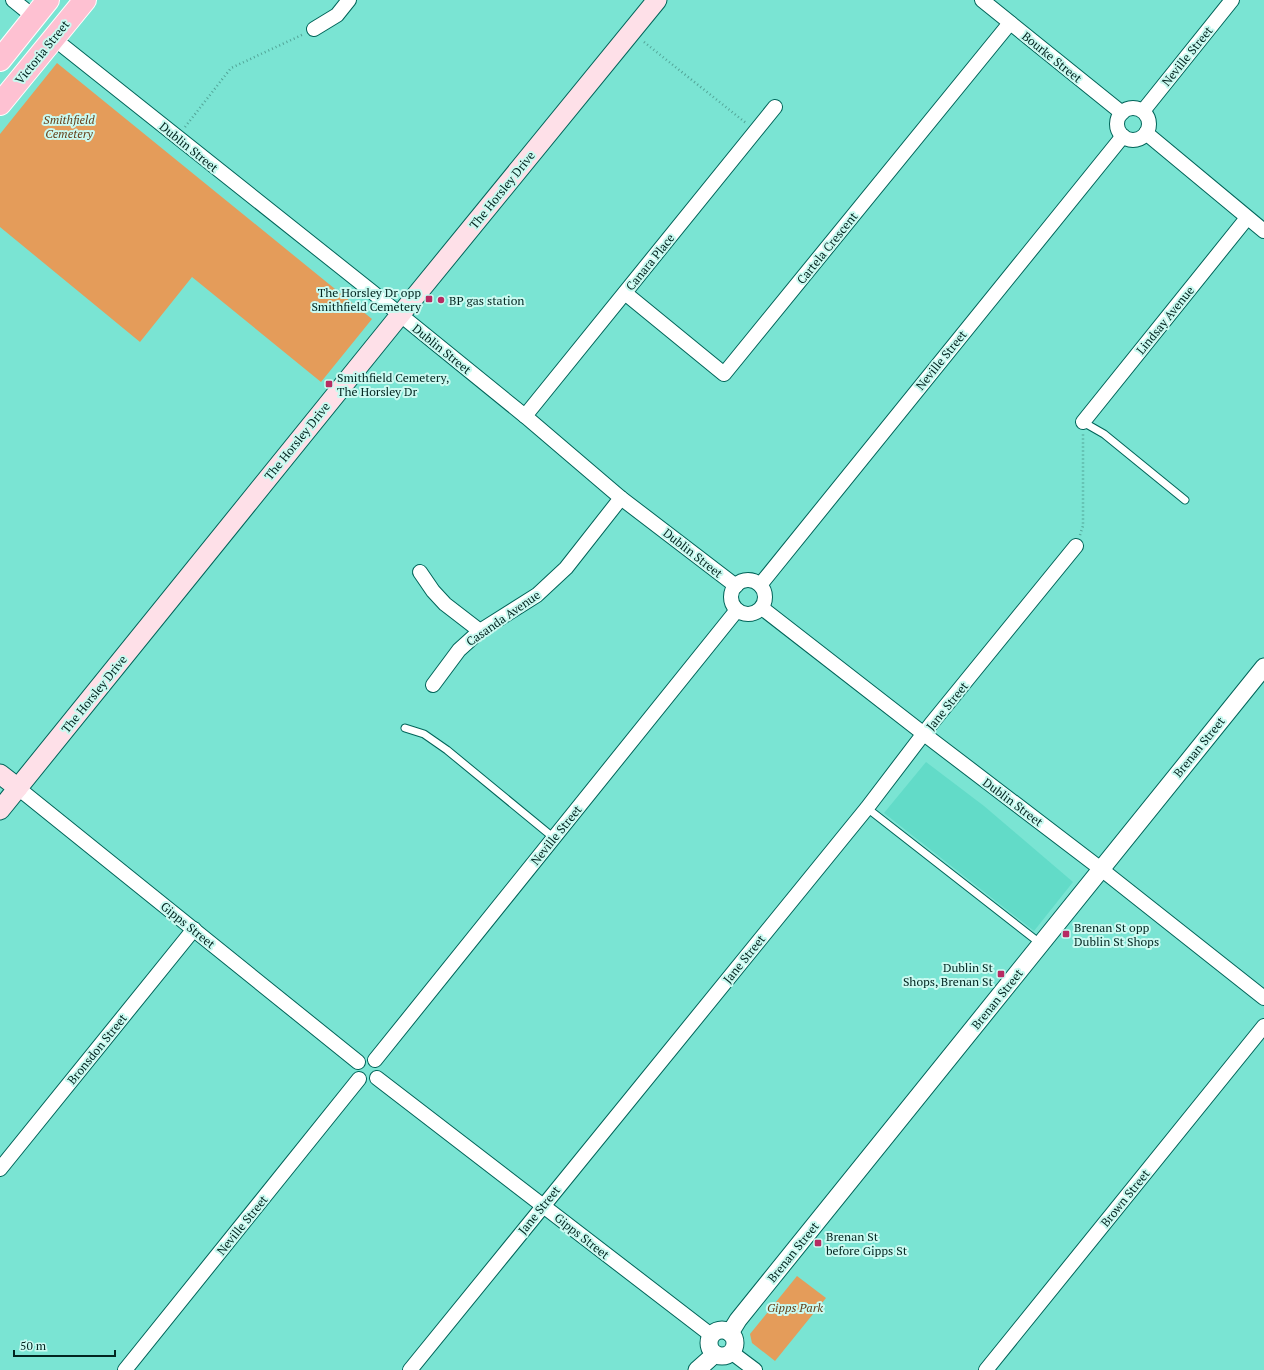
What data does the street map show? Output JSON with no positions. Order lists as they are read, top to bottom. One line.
{"streets":{"main road":["Victoria Street","The Horsley Drive"],"street":["Neville Street","Bourke Street","Dublin Street","Cartela Crescent","Canara Place","Lindsay Avenue","Casanda Avenue","Jane Street","Brenan Street","Gipps Street","Bronsdon Street","Brown Street"]},"crossings":[["Victoria Street","Dublin Street"],["Neville Street","Bourke Street"],["Neville Street","Dublin Street"],["Neville Street","Gipps Street"],["Bourke Street","Cartela Crescent"],["Dublin Street","The Horsley Drive"],["Dublin Street","Canara Place"],["Dublin Street","Casanda Avenue"],["Dublin Street","Jane Street"],["Dublin Street","Brenan Street"],["The Horsley Drive","Gipps Street"],["Cartela Crescent","Canara Place"],["Jane Street","Gipps Street"],["Brenan Street","Gipps Street"],["Gipps Street","Bronsdon Street"]],"parks":["Smithfield Cemetery","Gipps Park"],"places":{"transit":["The Horsley Dr opp Smithfield Cemetery","Smithfield Cemetery, The Horsley Dr","Brenan St opp Dublin St Shops","Dublin St Shops, Brenan St","Brenan St before Gipps St"],"other":["BP gas station"]},"scale_bar":"50 m"}
